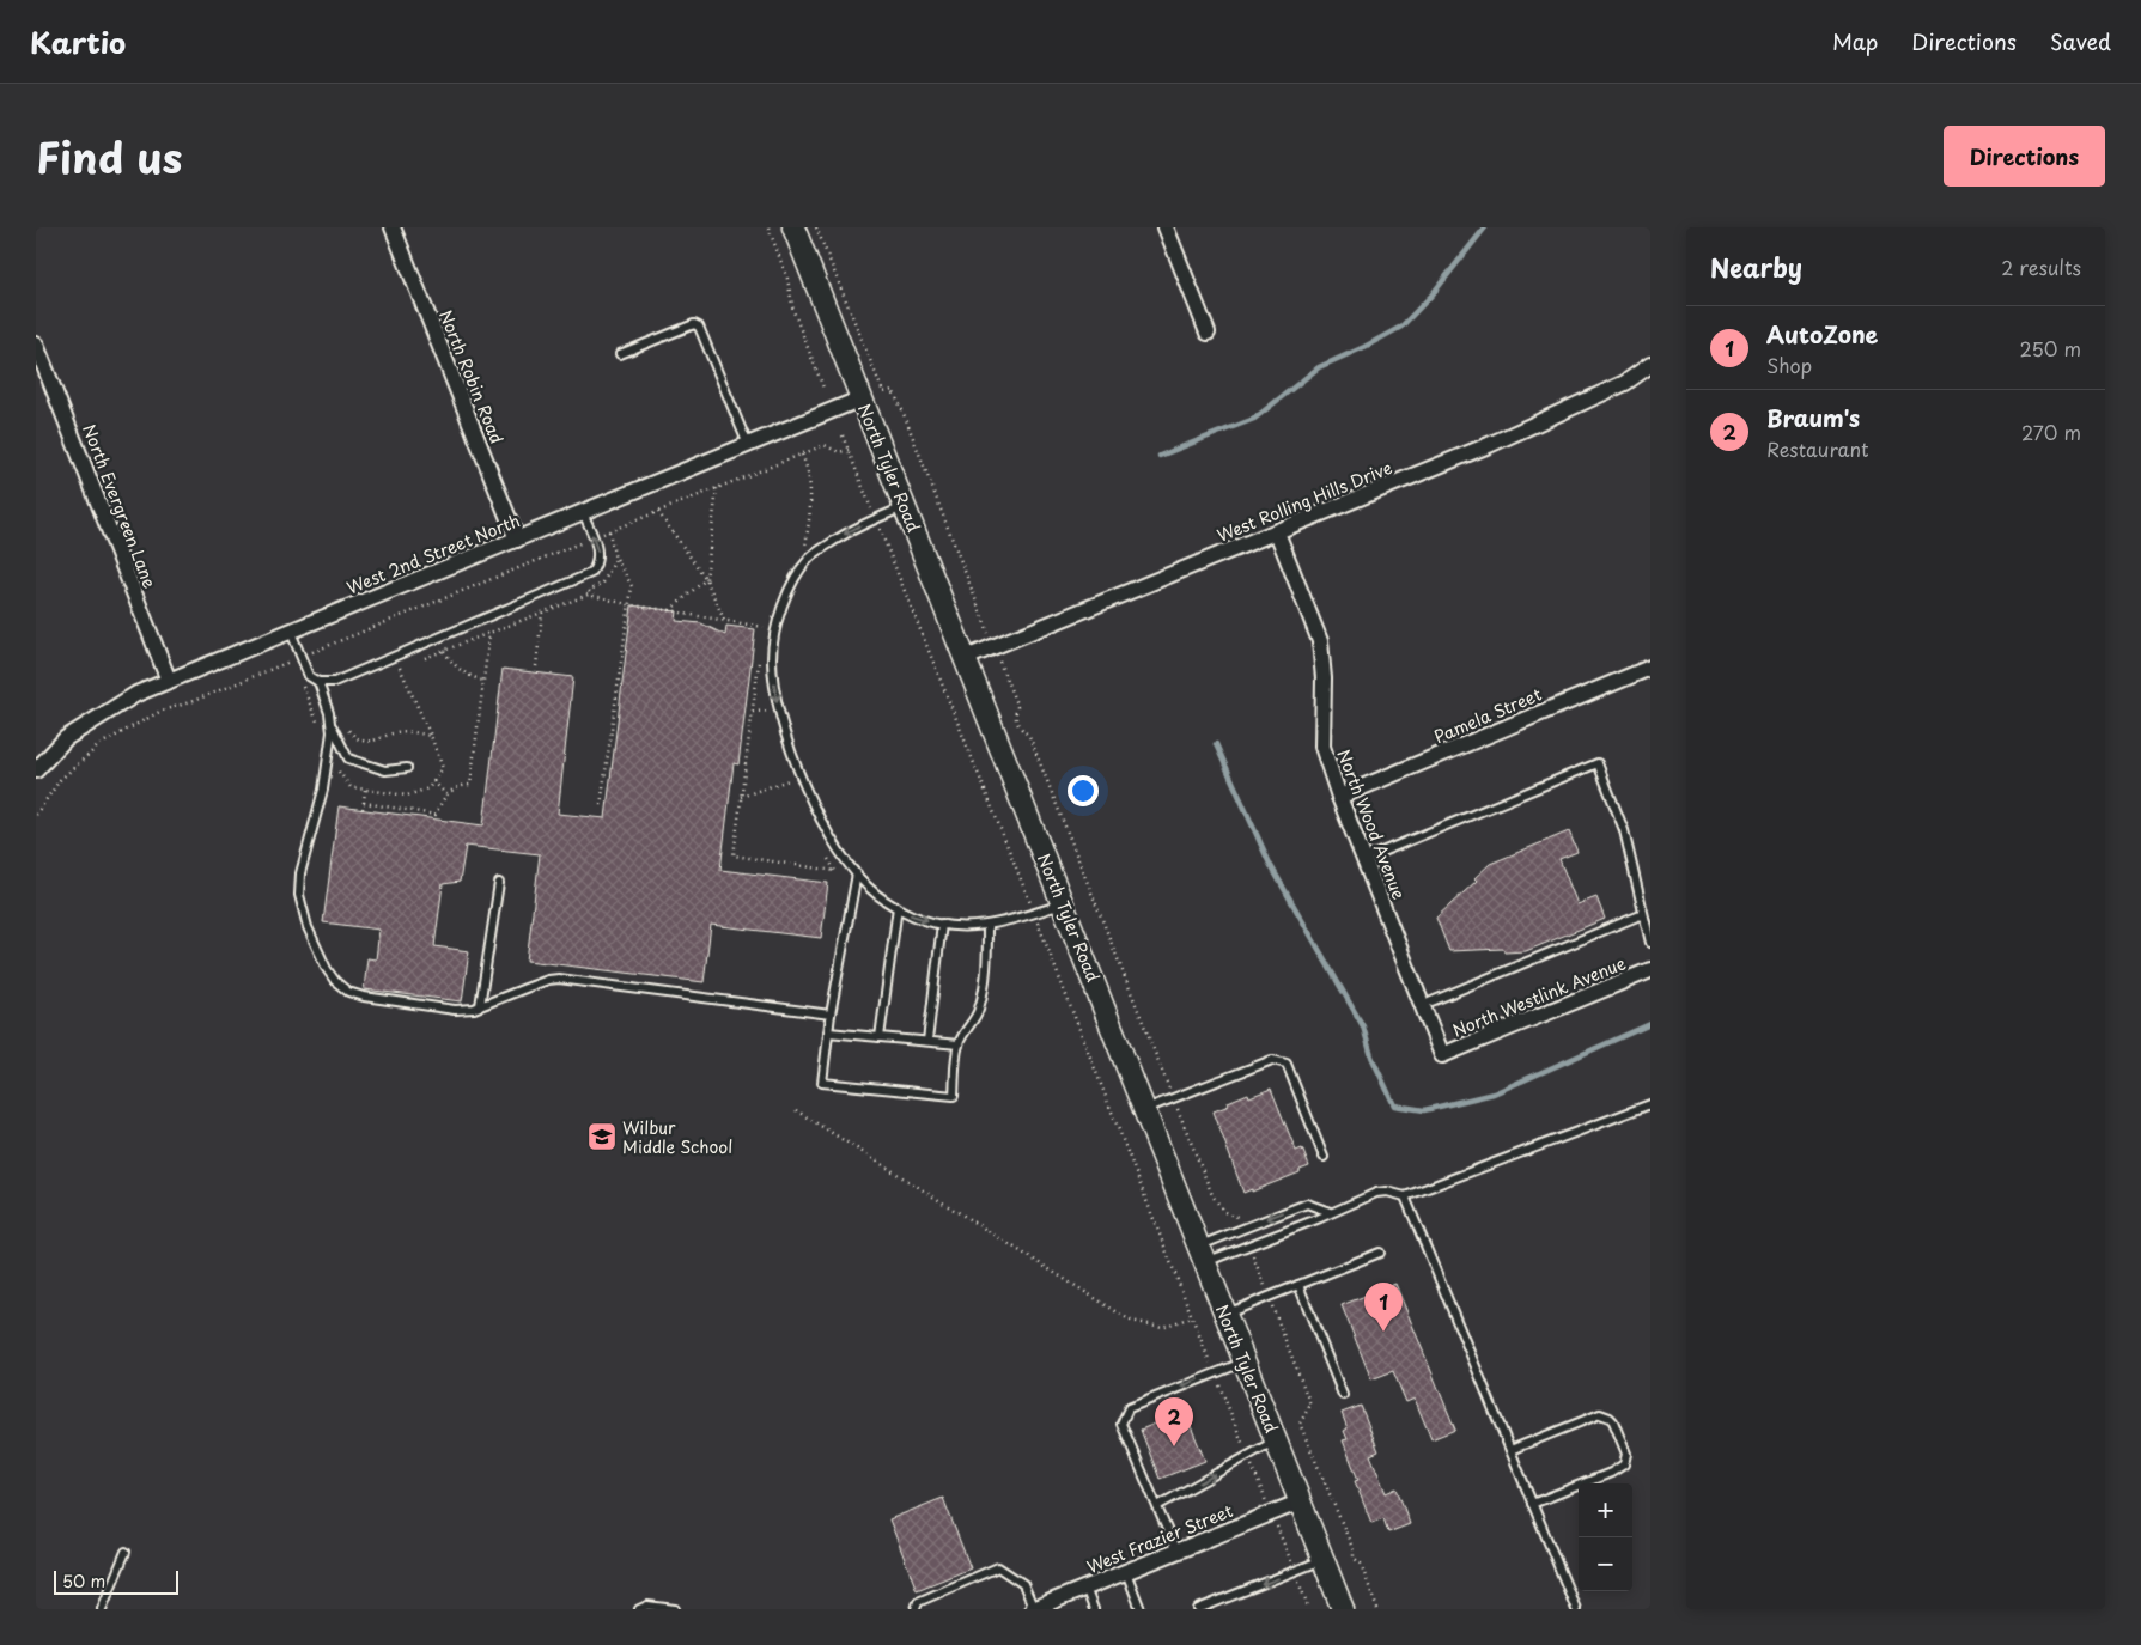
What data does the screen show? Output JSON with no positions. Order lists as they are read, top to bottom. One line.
{"streets":{"main road":["North Tyler Road"],"street":["North Robin Road","West Rolling Hills Drive","North Evergreen Lane","West 2nd Street North","Pamela Street","North Wood Avenue","North Westlink Avenue","West Frazier Street"]},"crossings":[["North Robin Road","West 2nd Street North"],["North Tyler Road","West Rolling Hills Drive"],["North Tyler Road","West 2nd Street North"],["North Tyler Road","West Frazier Street"],["West Rolling Hills Drive","North Wood Avenue"],["North Evergreen Lane","West 2nd Street North"],["Pamela Street","North Wood Avenue"],["North Wood Avenue","North Westlink Avenue"]],"places":{"school or university":["Wilbur Middle School"]},"scale_bar":"50 m","page":{"header":"Kartio","nav":["Map","Directions","Saved"],"title":"Find us","buttons":"Directions","heading":["Nearby","2 results"],"list":[{"mark":"1","name":"AutoZone","note":"Shop","value":"250 m"},{"mark":"2","name":"Braum's","note":"Restaurant","value":"270 m"}],"pins":["1","2"],"map_buttons":["+","−"],"scale":"50 m"}}
